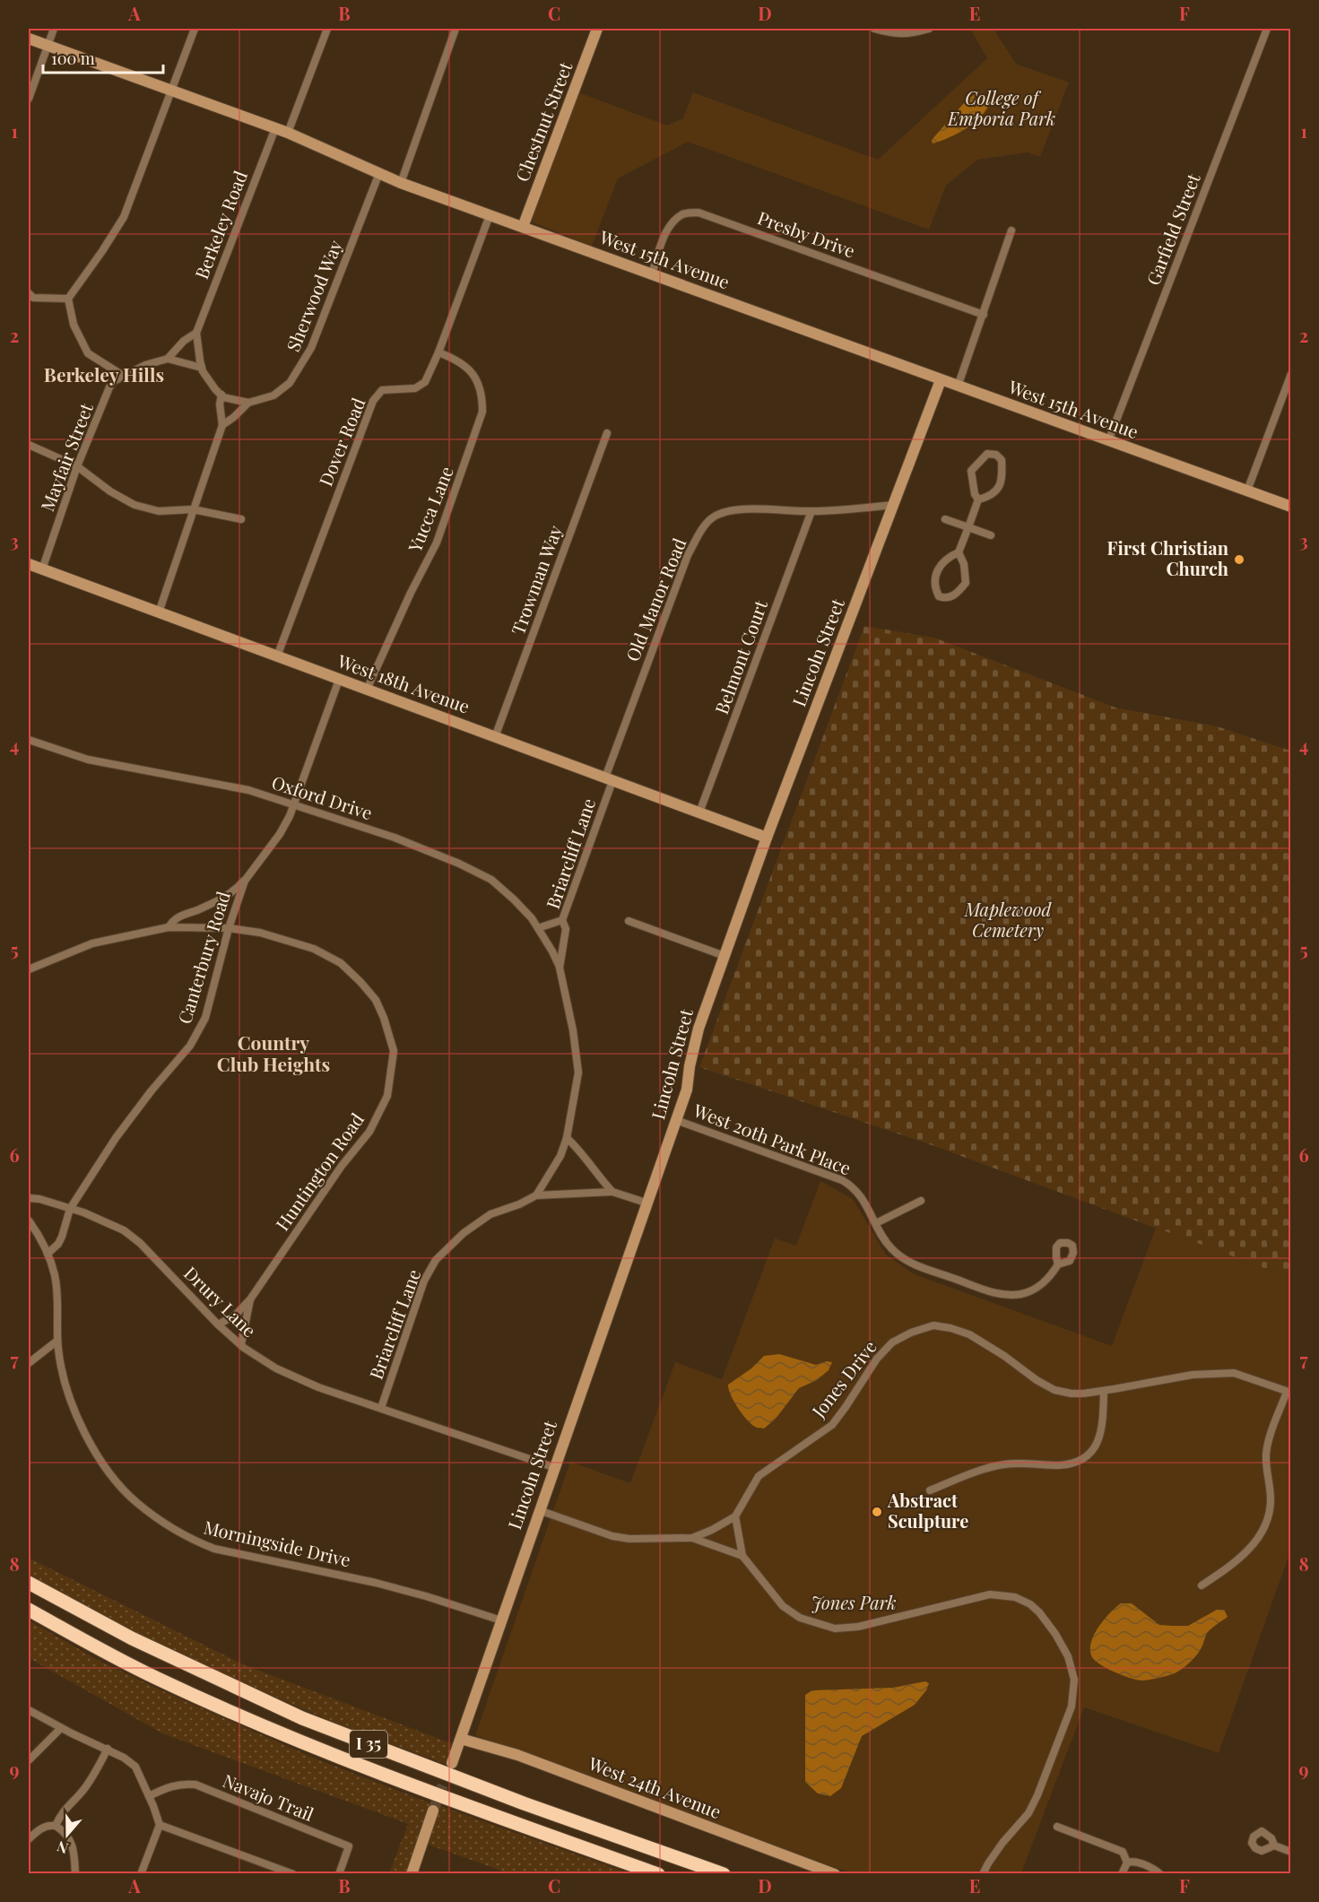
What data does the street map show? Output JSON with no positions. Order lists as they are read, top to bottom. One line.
{"streets":{"highway":["I 35"],"street":["Chestnut Street","Berkeley Road","Garfield Street","Presby Drive","West 15th Avenue","Sherwood Way","Dover Road","Mayfair Street","Yucca Lane","Trowman Way","Old Manor Road","Lincoln Street","Belmont Court","West 18th Avenue","Oxford Drive","Briarcliff Lane","Canterbury Road","West 20th Park Place","Huntington Road","Drury Lane","Jones Drive","Morningside Drive","West 24th Avenue","Navajo Trail"]},"crossings":[["Chestnut Street","West 15th Avenue"],["Berkeley Road","West 15th Avenue"],["Berkeley Road","Mayfair Street"],["Garfield Street","West 15th Avenue"],["Presby Drive","West 15th Avenue"],["West 15th Avenue","Sherwood Way"],["West 15th Avenue","Dover Road"],["West 15th Avenue","Lincoln Street"],["Dover Road","Yucca Lane"],["Dover Road","West 18th Avenue"],["Mayfair Street","West 18th Avenue"],["Yucca Lane","West 18th Avenue"],["Trowman Way","West 18th Avenue"],["Old Manor Road","Lincoln Street"],["Old Manor Road","Belmont Court"],["Old Manor Road","West 18th Avenue"],["Old Manor Road","Briarcliff Lane"],["Lincoln Street","West 18th Avenue"],["Lincoln Street","West 20th Park Place"],["Lincoln Street","Drury Lane"],["Lincoln Street","Jones Drive"],["Lincoln Street","Morningside Drive"],["Lincoln Street","West 24th Avenue"],["Belmont Court","West 18th Avenue"],["West 18th Avenue","Briarcliff Lane"],["West 18th Avenue","Canterbury Road"],["Oxford Drive","Briarcliff Lane"],["Oxford Drive","Canterbury Road"],["Briarcliff Lane","Drury Lane"],["Canterbury Road","Huntington Road"],["Canterbury Road","Drury Lane"],["Canterbury Road","Morningside Drive"],["Huntington Road","Drury Lane"]],"districts":["Berkeley Hills","Country Club Heights"],"parks":["College of Emporia Park","Maplewood Cemetery","Jones Park"],"places":["First Christian Church","Abstract Sculpture"],"scale_bar":"100 m","north":"bottom","grid":{"columns":["A","B","C","D","E","F"],"rows":["1","2","3","4","5","6","7","8","9"]}}
